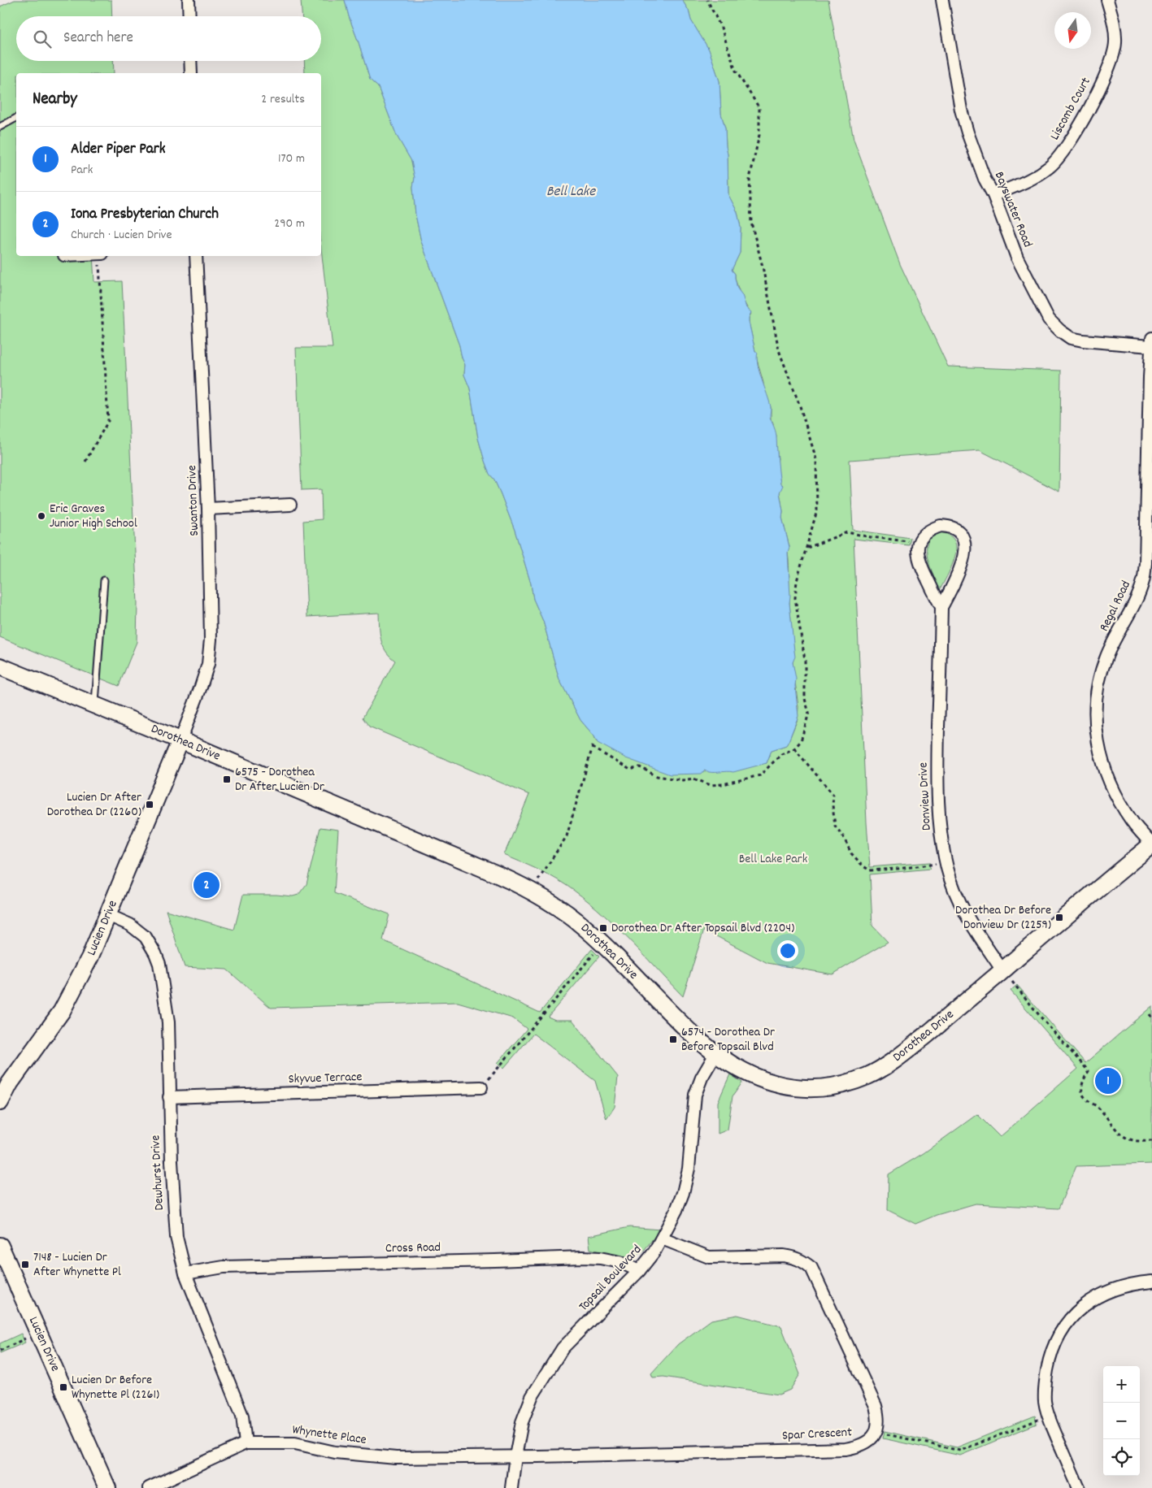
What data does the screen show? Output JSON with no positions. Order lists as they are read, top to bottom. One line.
{"streets":{"street":["Liscomb Court","Bayswater Road","Swanton Drive","Regal Road","Dorothea Drive","Donview Drive","Lucien Drive","Skyvue Terrace","Dewhurst Drive","Cross Road","Topsail Boulevard","Spar Crescent","Whynette Place"]},"crossings":[["Liscomb Court","Bayswater Road"],["Bayswater Road","Regal Road"],["Swanton Drive","Dorothea Drive"],["Swanton Drive","Lucien Drive"],["Regal Road","Dorothea Drive"],["Dorothea Drive","Donview Drive"],["Dorothea Drive","Lucien Drive"],["Dorothea Drive","Topsail Boulevard"],["Lucien Drive","Dewhurst Drive"],["Skyvue Terrace","Dewhurst Drive"],["Dewhurst Drive","Cross Road"],["Dewhurst Drive","Whynette Place"],["Cross Road","Topsail Boulevard"],["Topsail Boulevard","Spar Crescent"],["Topsail Boulevard","Whynette Place"],["Spar Crescent","Whynette Place"]],"water":["Bell Lake"],"parks":["Bell Lake Park"],"places":{"other":["Eric Graves Junior High School"],"transit":["6575 - Dorothea Dr After Lucien Dr","Lucien Dr After Dorothea Dr (2260)","Dorothea Dr Before Donview Dr (2259)","Dorothea Dr After Topsail Blvd (2204)","6574 - Dorothea Dr Before Topsail Blvd","7148 - Lucien Dr After Whynette Pl","Lucien Dr Before Whynette Pl (2261)"]},"north":"bottom","page":{"search":"Search here","heading":["Nearby","2 results"],"list":[{"mark":"1","name":"Alder Piper Park","note":"Park","value":"170 m"},{"mark":"2","name":"Iona Presbyterian Church","note":"Church · Lucien Drive","value":"290 m"}],"pins":["2","1"],"map_buttons":["+","−"]}}
